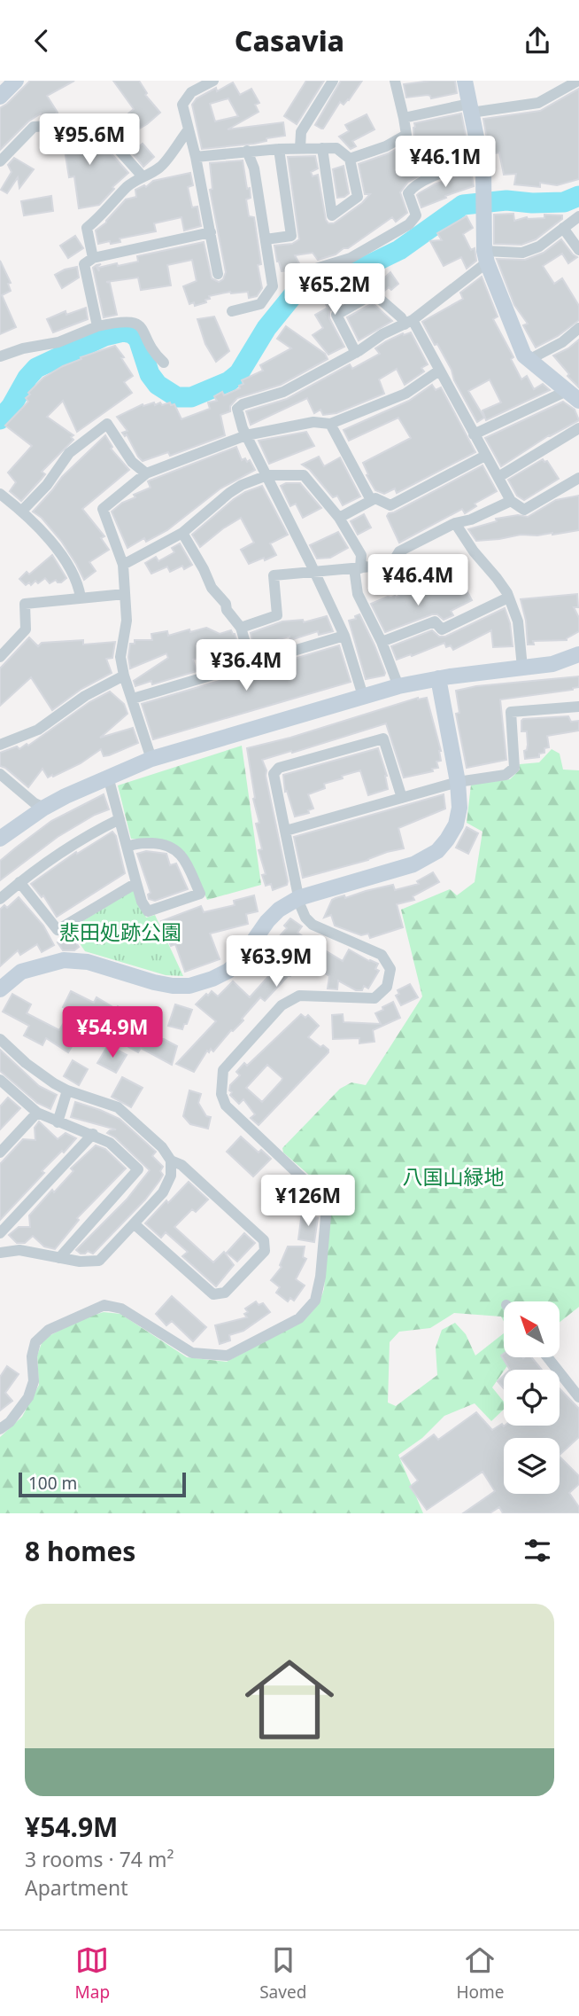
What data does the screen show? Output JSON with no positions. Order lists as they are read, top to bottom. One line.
{"parks":["悲田処跡公園","八国山緑地"],"scale_bar":"100 m","north":"top left","page":{"header":"Casavia","price":["¥95.6M","¥46.1M","¥65.2M","¥46.4M","¥36.4M","¥63.9M","¥54.9M","¥126M"],"scale":"100 m","heading":"8 homes","list":[{"name":"¥54.9M","note":"3 rooms · 74 m² · Apartment"}],"tabs":["Map","Saved","Home"]}}
